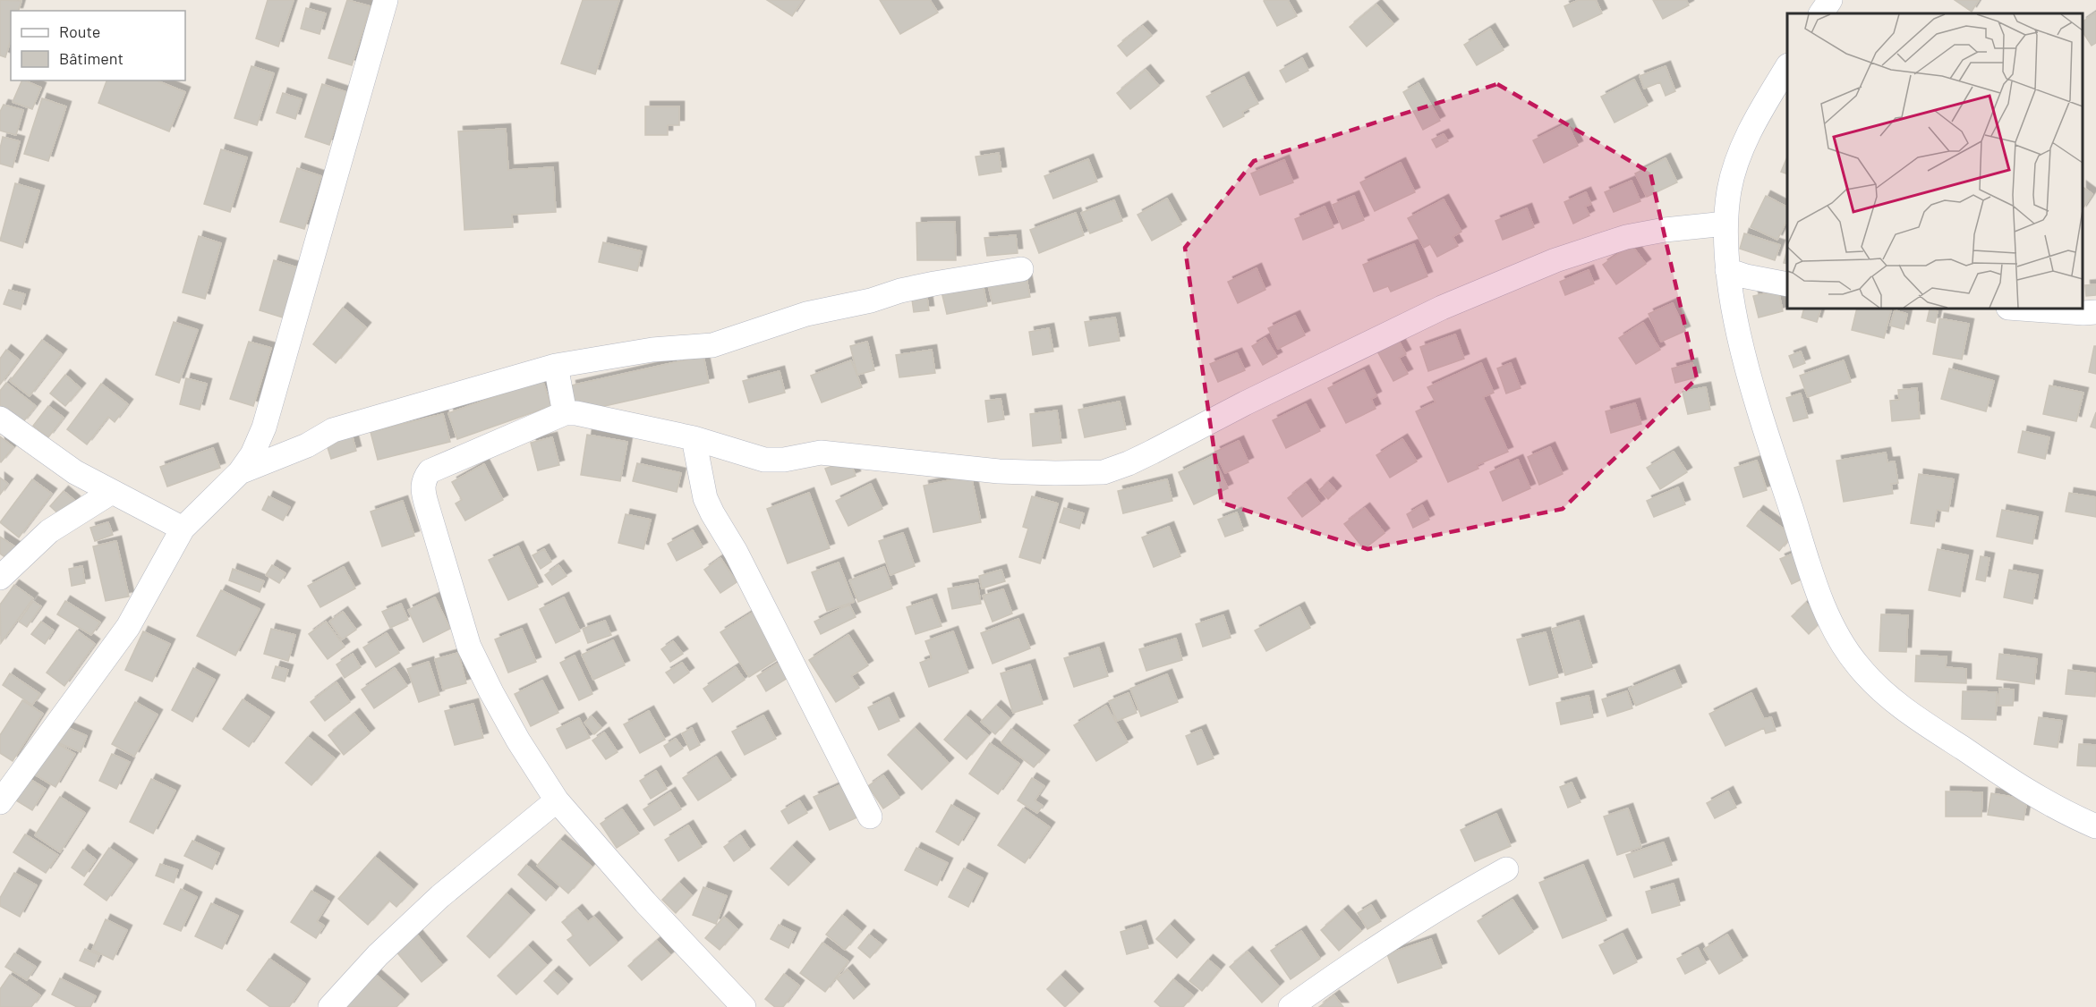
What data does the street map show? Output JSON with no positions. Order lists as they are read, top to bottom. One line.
{"legend":["Route","Bâtiment"]}
